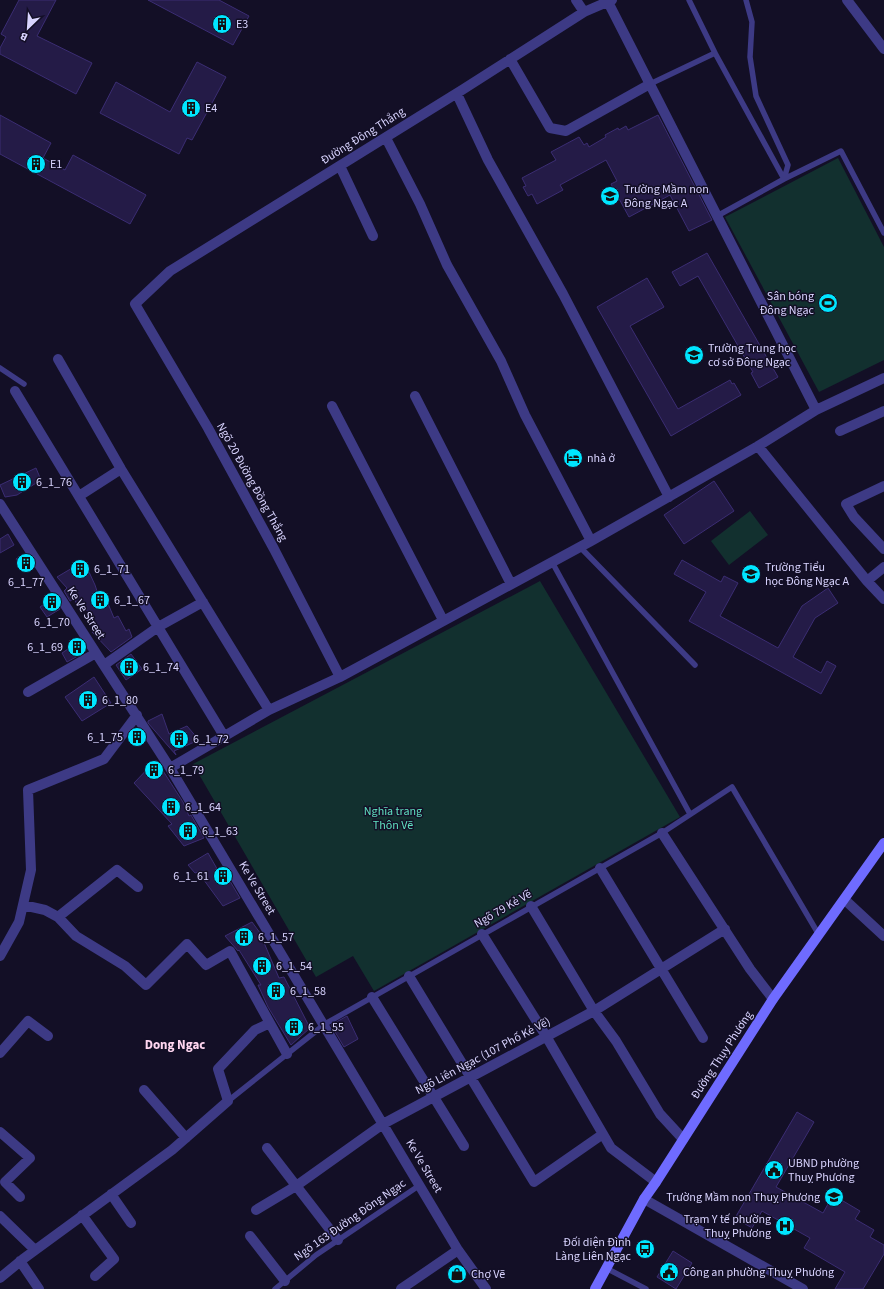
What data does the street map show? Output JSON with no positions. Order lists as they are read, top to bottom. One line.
{"streets":{"main road":["Đường Thụy Phương"],"street":["Đường Đông Thắng","Ngõ 20 Đường Đồng Thắng","Ke Ve Street","Ngõ Liên Ngạc (107 Phố Kẻ Vẽ)"],"lane":["Ngõ 79 Kẻ Vẽ","Ngõ 163 Đường Đông Ngạc"]},"crossings":[["Đường Đông Thắng","Ngõ 20 Đường Đồng Thắng"],["Ke Ve Street","Ngõ 79 Kẻ Vẽ"],["Ke Ve Street","Ngõ Liên Ngạc (107 Phố Kẻ Vẽ)"],["Ke Ve Street","Ngõ 163 Đường Đông Ngạc"],["Ngõ 79 Kẻ Vẽ","Đường Thụy Phương"]],"districts":["Dong Ngac"],"parks":["Nghĩa trang Thôn Vẽ"],"places":{"building":["E3","E4","E1","6_1_76","6_1_77","6_1_71","6_1_67","6_1_70","6_1_69","6_1_74","6_1_80","6_1_75","6_1_72","6_1_79","6_1_64","6_1_63","6_1_61","6_1_57","6_1_54","6_1_58","6_1_55"],"school or university":["Trường Mầm non Đông Ngạc A","Trường Trung học cơ sở Đông Ngạc","Trường Tiểu học Đông Ngạc A","Trường Mầm non Thuỵ Phương"],"sports":["Sân bóng Đông Ngạc"],"hotel":["nhà ở"],"public building":["UBND phường Thuỵ Phương","Công an phường Thuỵ Phương"],"hospital":["Trạm Y tế phường Thuỵ Phương"],"bus stop":["Đối diện Đình Làng Liên Ngạc"],"shop":["Chợ Vẽ"]},"north":"bottom left"}
